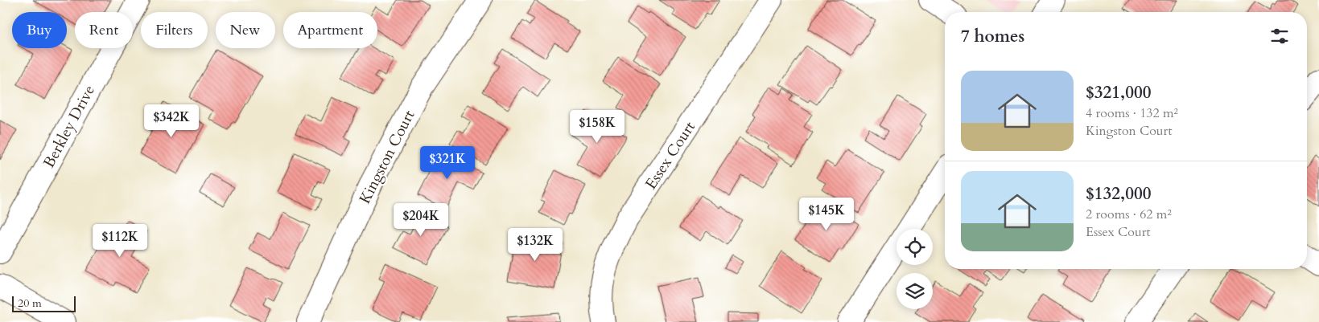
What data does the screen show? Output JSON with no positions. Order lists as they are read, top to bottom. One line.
{"streets":{"street":["Berkley Drive","Essex Court","Kingston Court"]},"scale_bar":"20 m","page":{"chip":["Buy","Rent","Filters","New","Apartment"],"heading":"7 homes","list":[{"name":"$321,000","note":"4 rooms · 132 m² · Kingston Court"},{"name":"$132,000","note":"2 rooms · 62 m² · Essex Court"}],"price":["$342K","$158K","$321K","$145K","$204K","$112K","$132K"],"scale":"20 m"}}
